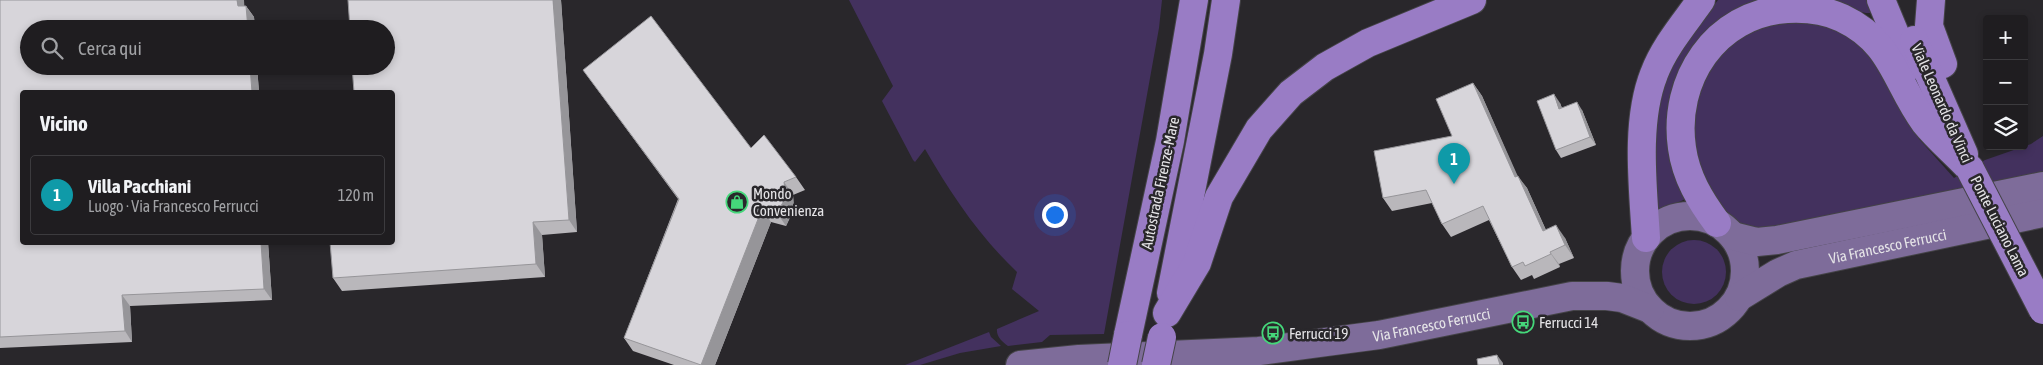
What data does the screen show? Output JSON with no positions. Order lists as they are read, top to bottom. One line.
{"streets":{"highway":["Viale Leonardo da Vinci","Autostrada Firenze-Mare","Ponte Luciano Lama"],"main road":["Via Francesco Ferrucci"]},"crossings":[["Viale Leonardo da Vinci","Ponte Luciano Lama"]],"places":{"shop":["Mondo Convenienza"],"bus stop":["Ferrucci 14","Ferrucci 19"]},"page":{"map_buttons":["+","−"],"search":"Cerca qui","heading":"Vicino","pins":"1","list":[{"mark":"1","name":"Villa Pacchiani","note":"Luogo · Via Francesco Ferrucci","value":"120 m"}]}}
